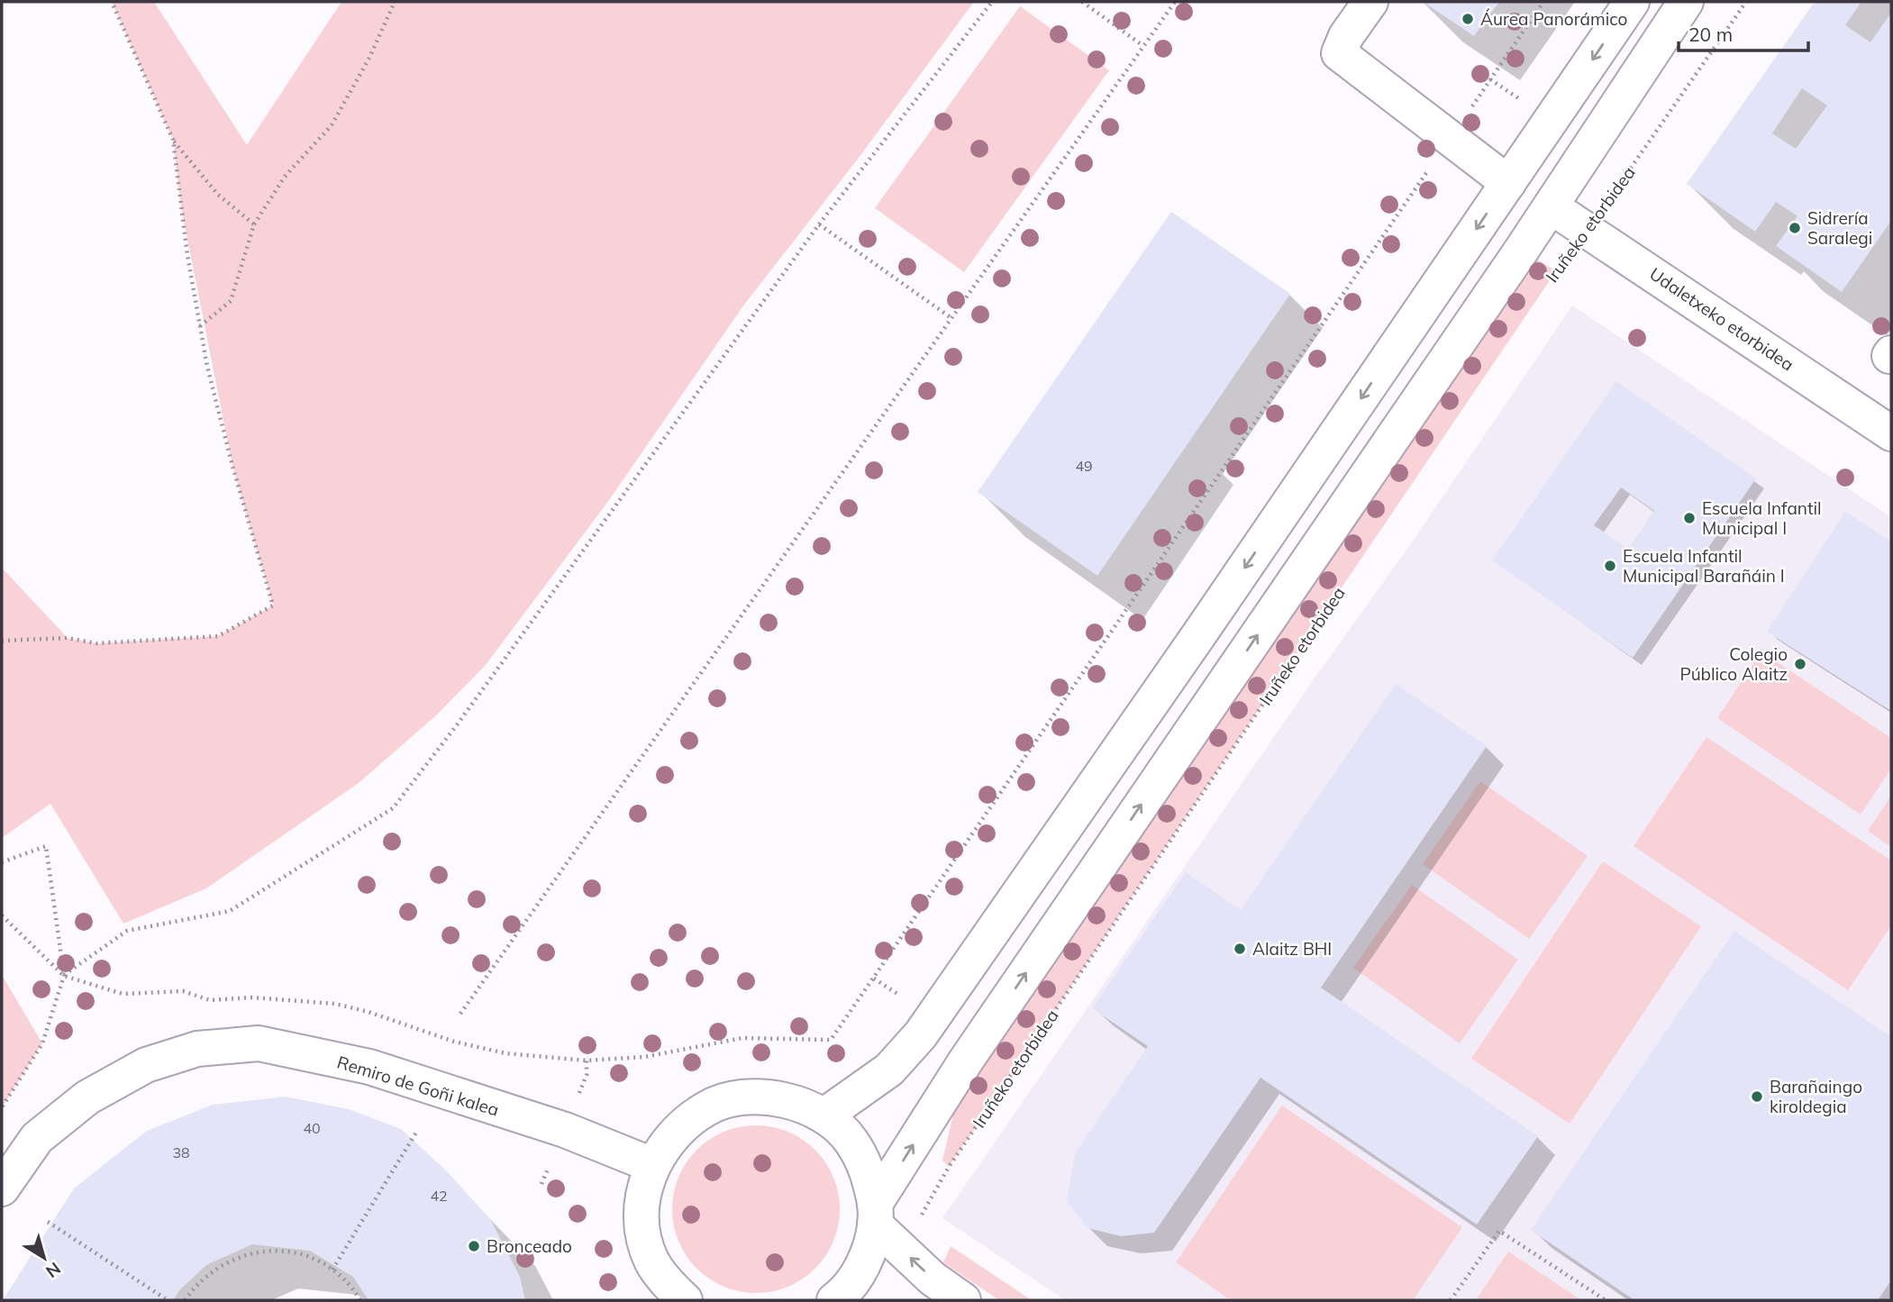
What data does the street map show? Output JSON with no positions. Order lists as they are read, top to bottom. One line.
{"streets":{"main road":["Udaletxeko etorbidea","Remiro de Goñi kalea"],"path":["Iruñeko etorbidea"]},"crossings":[["Iruñeko etorbidea","Udaletxeko etorbidea"]],"places":["Áurea Panorámico","Sidrería Saralegi","Escuela Infantil Municipal I","Escuela Infantil Municipal Barañáin I","Colegio Público Alaitz","Alaitz BHI","Barañaingo kiroldegia","Bronceado"],"house_numbers":["49","40","38","42"],"scale_bar":"20 m","north":"bottom right"}
